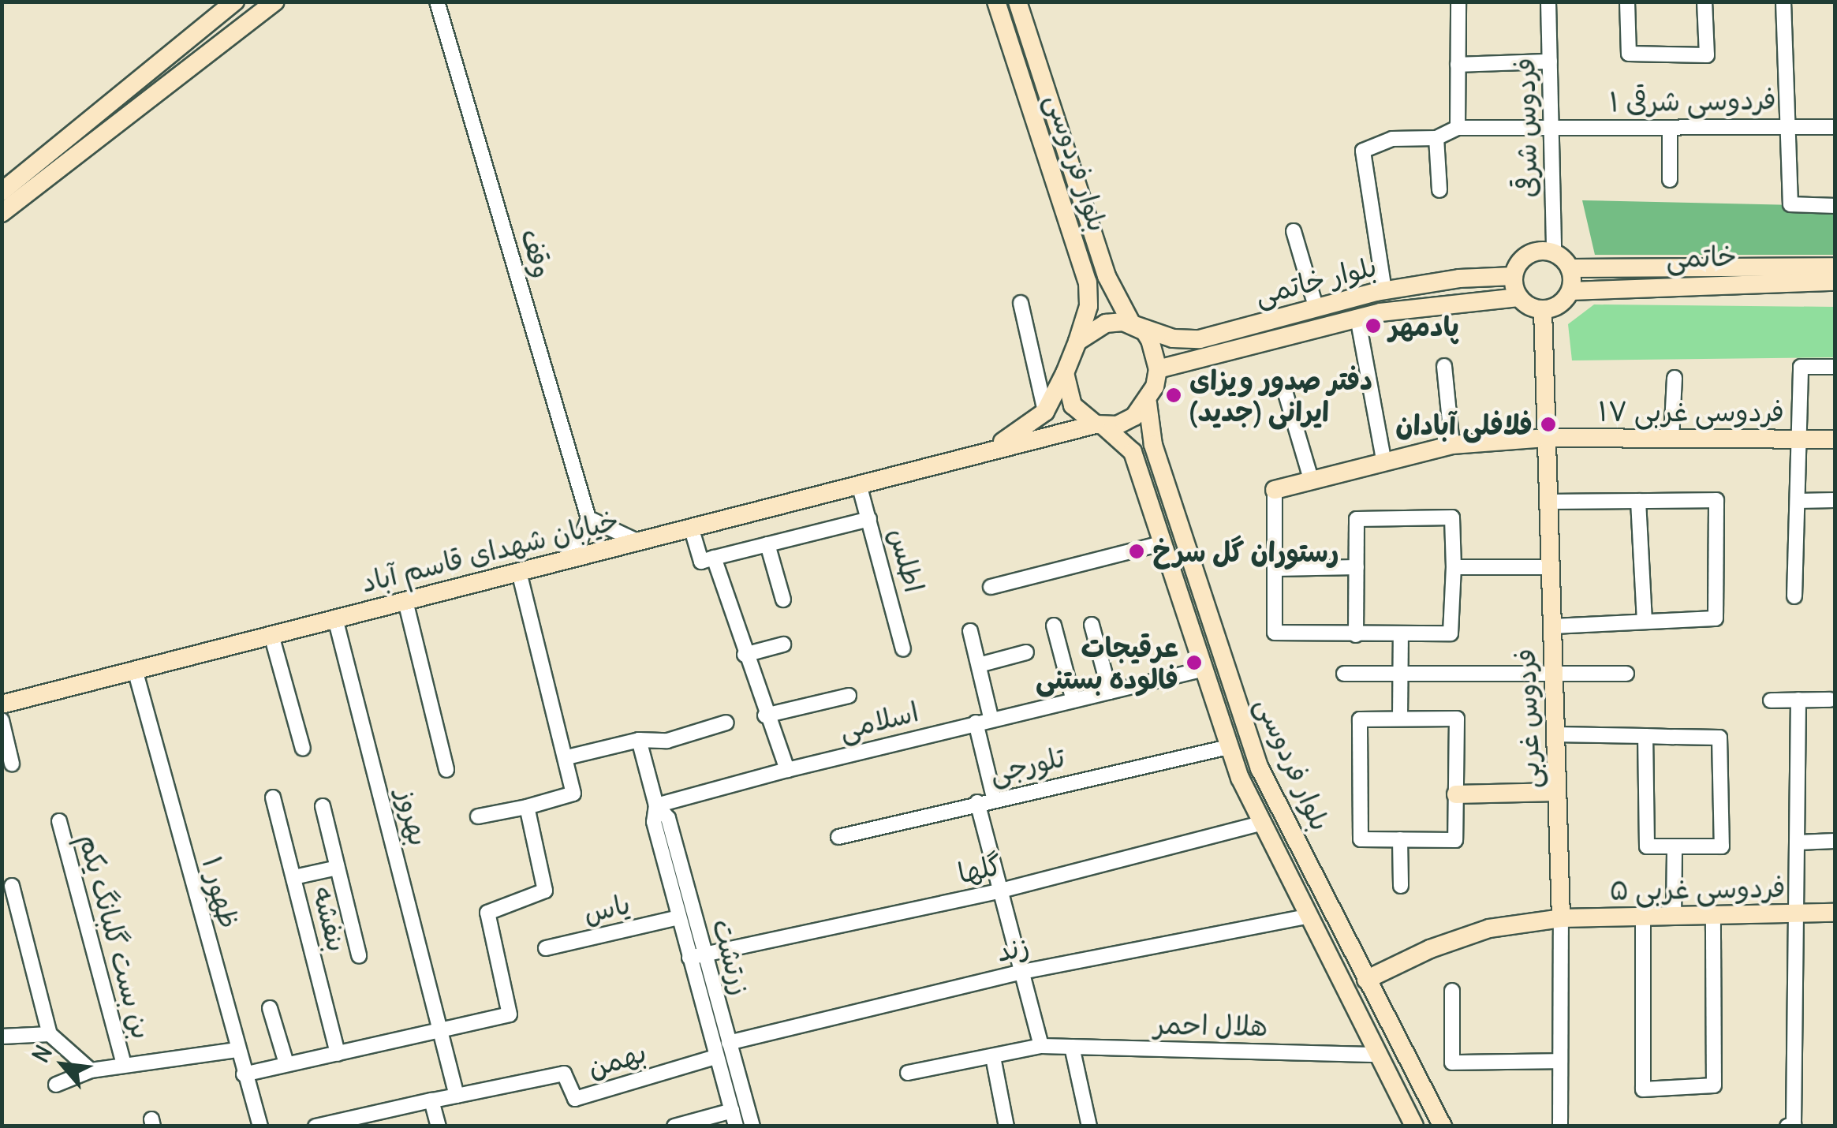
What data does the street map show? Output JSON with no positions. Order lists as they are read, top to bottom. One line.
{"streets":{"main road":["بلوار فردوسی","خاتمی","بلوار خاتمی","فردوسی غربی ۱۷","خیابان شهدای قاسم آباد","فردوس غربی","فردوسی غربی ۵"],"street":["فردوسی شرقی ۱","فردوس شرقی","وقف","اطلس","اسلامی","تلورجی","بهروز","گلها","ظهور ۱","یاس","بنفشه","بن بست گلبانگ یکم","زند","زرتشت","هلال احمر","بهمن"]},"crossings":[["فردوسی شرقی ۱","فردوس شرقی"],["فردوس شرقی","خاتمی"],["فردوس شرقی","بلوار خاتمی"],["فردوس شرقی","فردوس غربی"],["بلوار فردوسی","بلوار خاتمی"],["بلوار فردوسی","خیابان شهدای قاسم آباد"],["بلوار فردوسی","اسلامی"],["بلوار فردوسی","تلورجی"],["بلوار فردوسی","گلها"],["بلوار فردوسی","فردوسی غربی ۵"],["بلوار فردوسی","زند"],["بلوار فردوسی","هلال احمر"],["خاتمی","بلوار خاتمی"],["خاتمی","فردوس غربی"],["بلوار خاتمی","خیابان شهدای قاسم آباد"],["بلوار خاتمی","فردوس غربی"],["فردوسی غربی ۱۷","فردوس غربی"],["خیابان شهدای قاسم آباد","اطلس"],["خیابان شهدای قاسم آباد","بهروز"],["خیابان شهدای قاسم آباد","ظهور ۱"],["فردوس غربی","فردوسی غربی ۵"],["اسلامی","زرتشت"],["بهروز","بهمن"],["گلها","زرتشت"],["یاس","زرتشت"],["زند","زرتشت"],["زرتشت","بهمن"]],"places":["پادمهر","دفتر صدور ویزای ایرانی (جدید)","فلافلی آبادان","رستوران گل سرخ","عرقیجات فالوده بستنی"],"north":"top left"}
